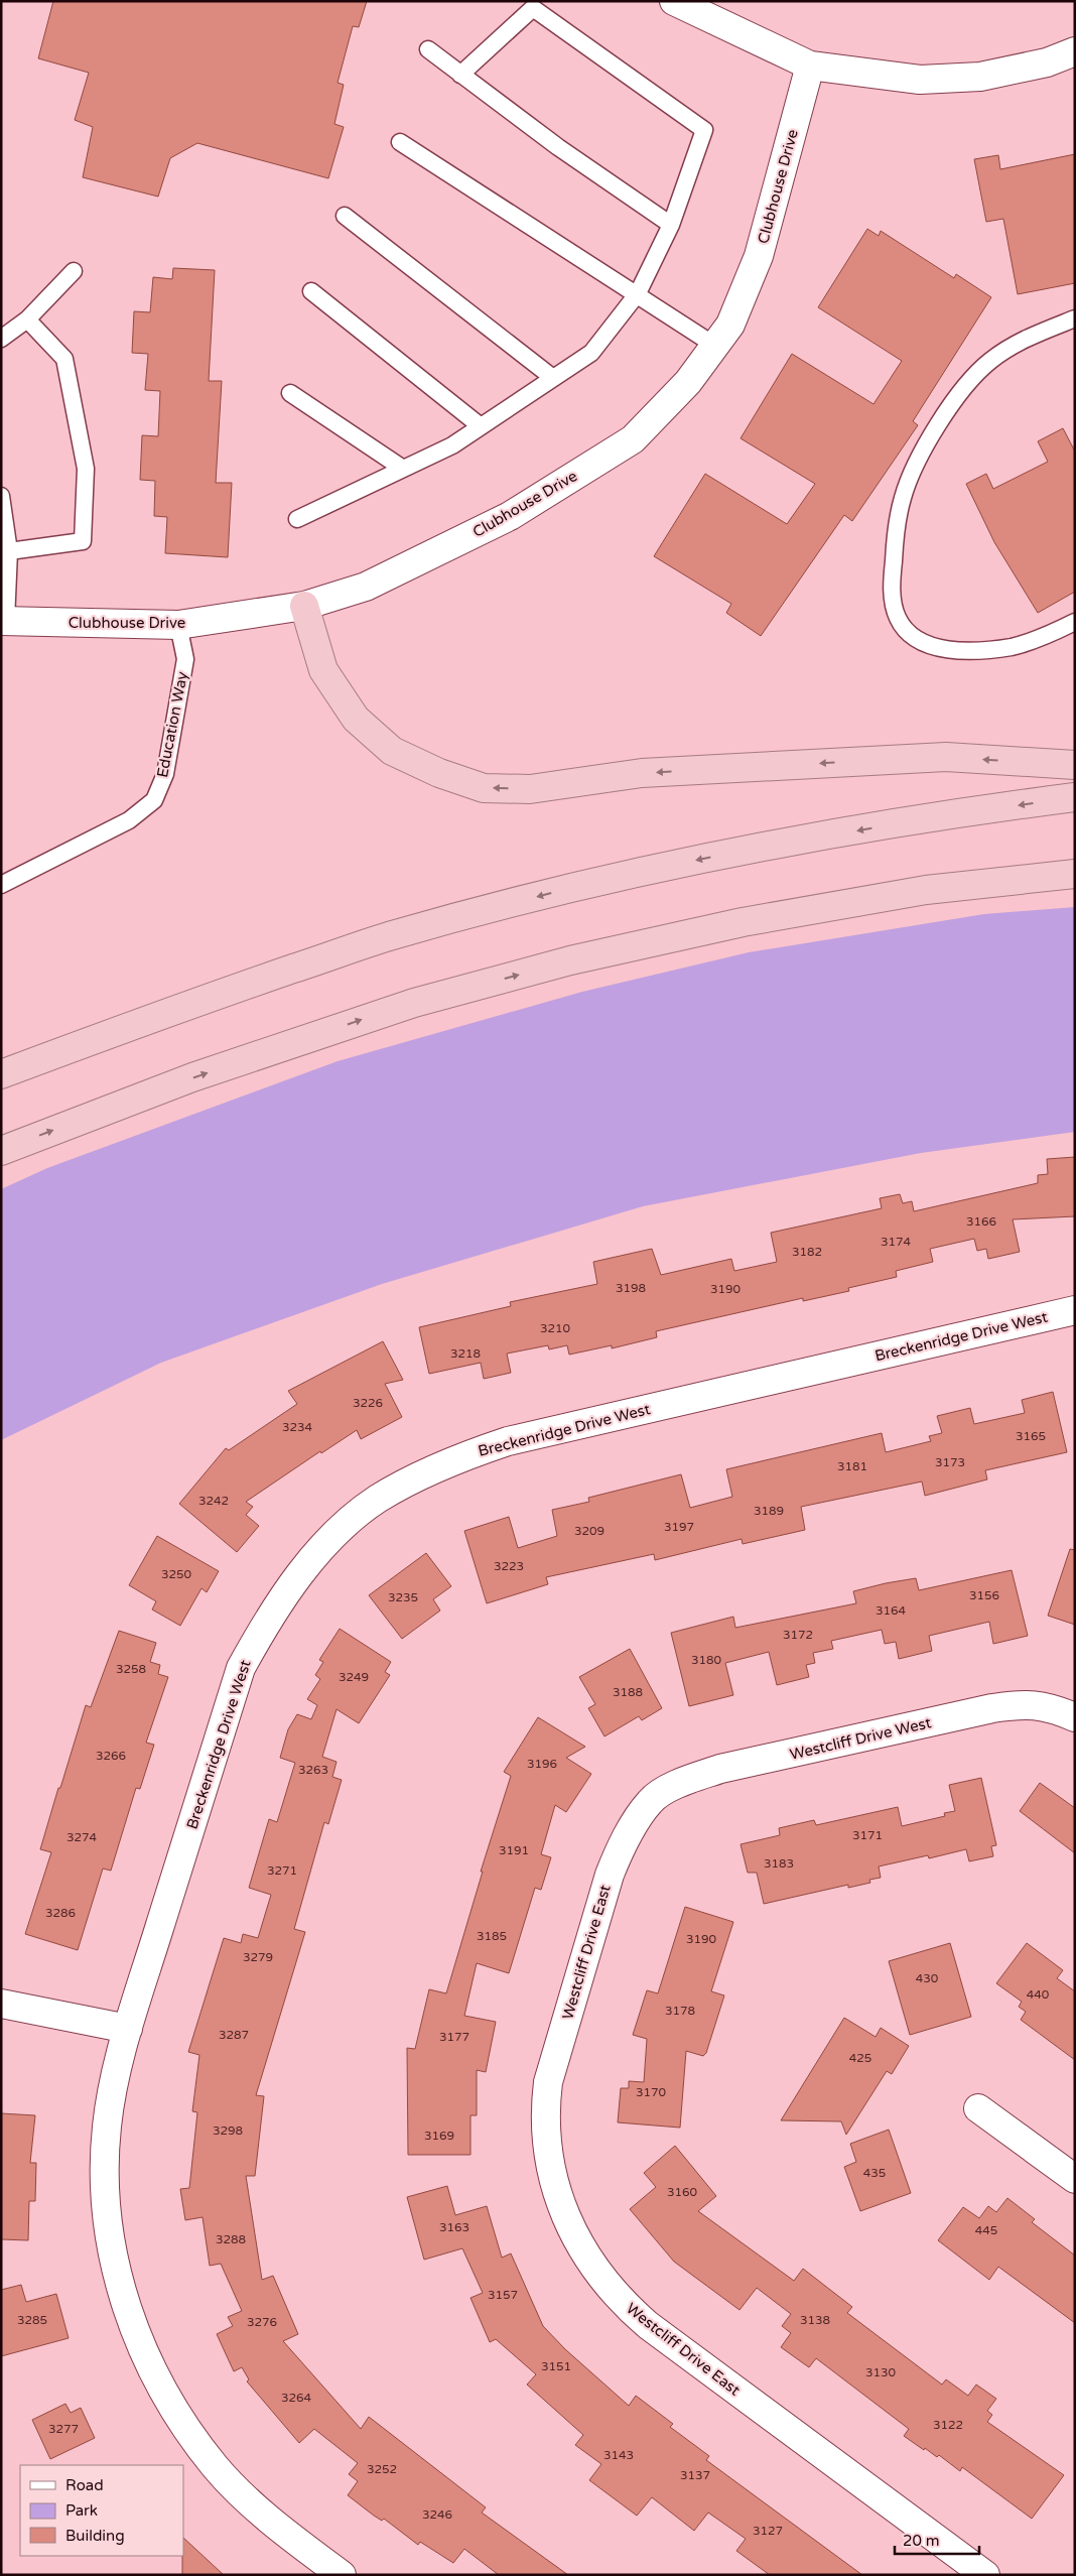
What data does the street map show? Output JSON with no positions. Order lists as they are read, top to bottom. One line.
{"streets":{"street":["Clubhouse Drive","Breckenridge Drive West","Westcliff Drive West","Westcliff Drive East"],"lane":["Education Way"]},"crossings":[["Clubhouse Drive","Education Way"],["Westcliff Drive West","Westcliff Drive East"]],"house_numbers":["3166","3174","3182","3198","3190","3210","3218","3226","3234","3165","3173","3181","3242","3189","3197","3209","3223","3250","3156","3235","3164","3172","3180","3258","3249","3188","3266","3196","3263","3171","3274","3191","3183","3271","3286","3185","3190","3279","430","440","3178","3287","3177","425","3170","3298","3169","435","3160","3163","445","3288","3157","3285","3138","3276","3151","3130","3264","3122","3277","3143","3252","3137","3246","3127"],"legend":["Road","Park","Building"],"scale_bar":"20 m"}
